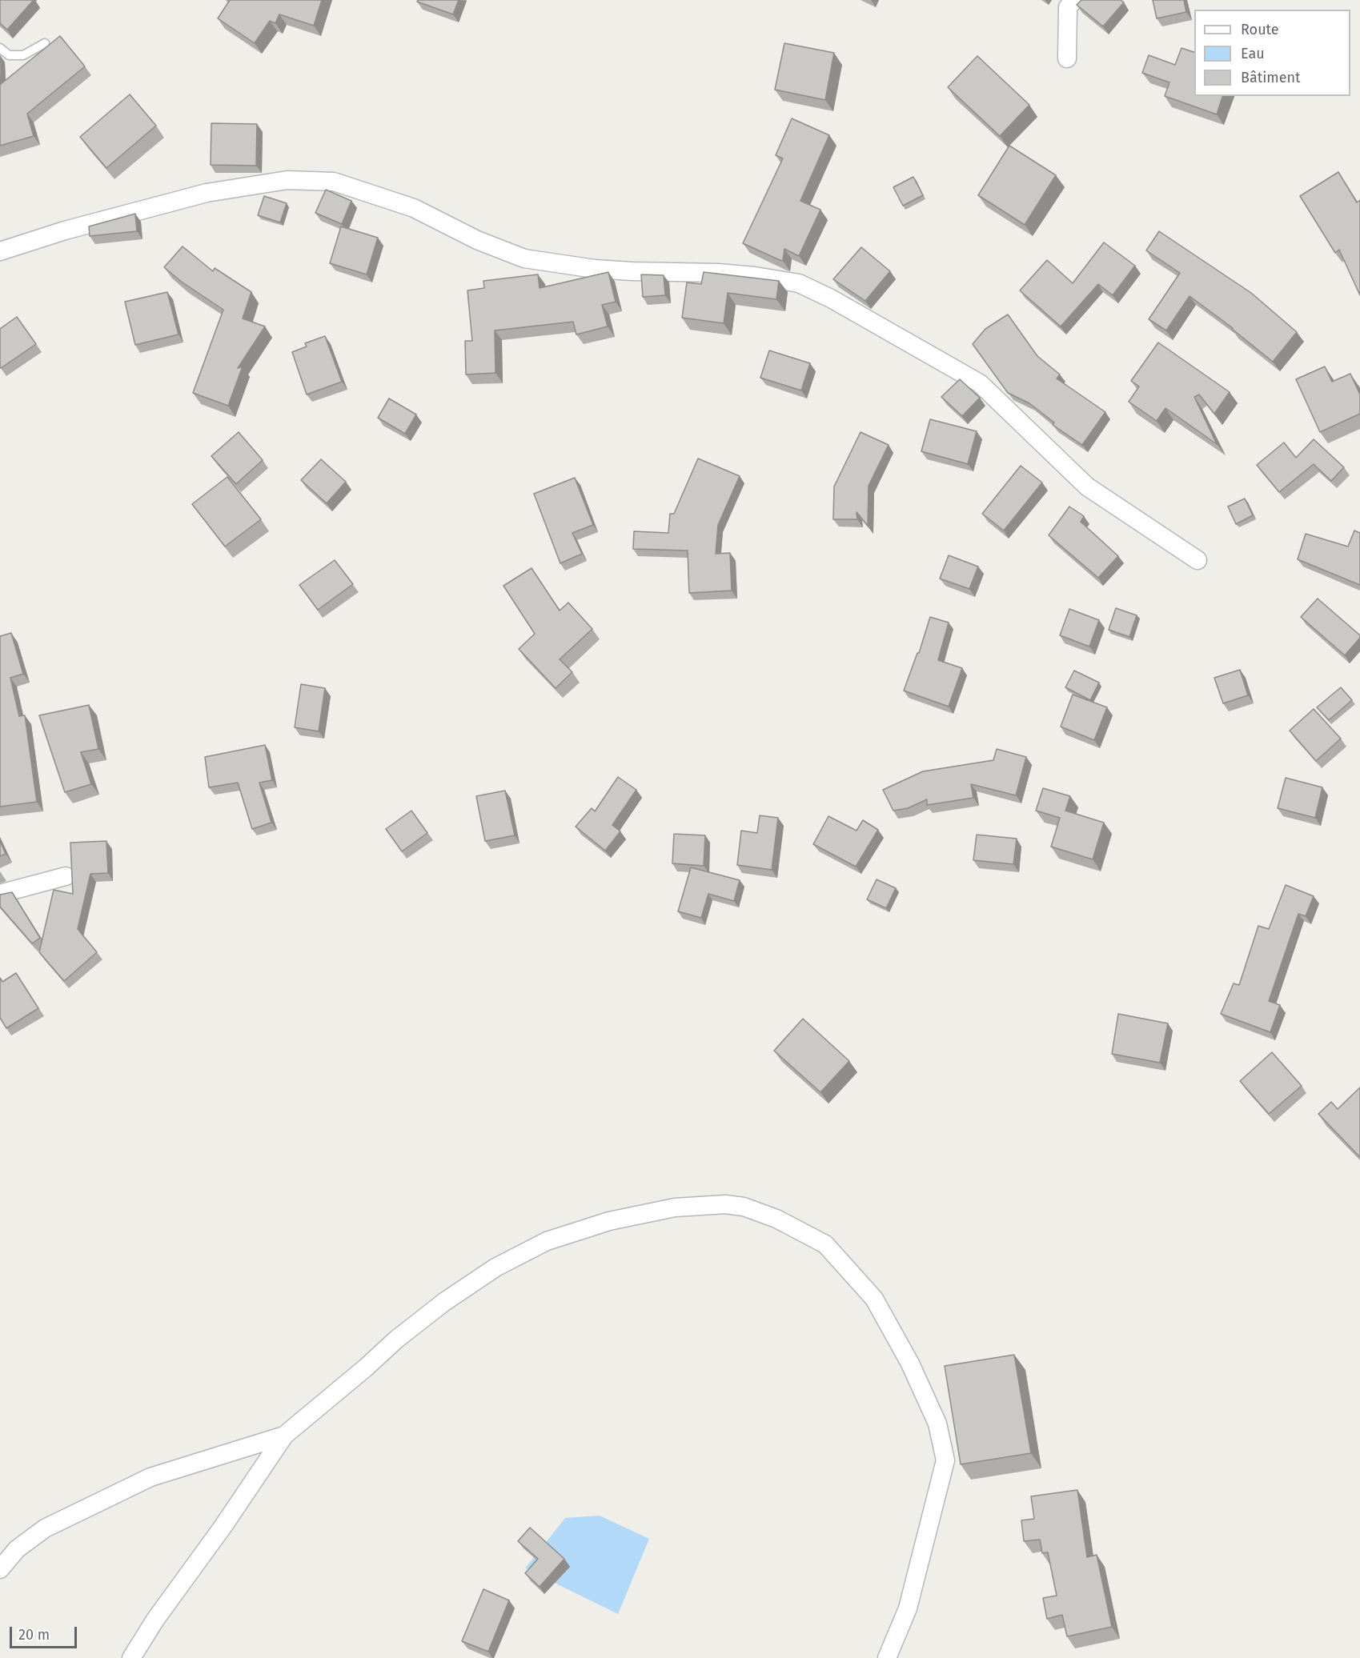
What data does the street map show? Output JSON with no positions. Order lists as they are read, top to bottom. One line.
{"legend":["Route","Eau","Bâtiment"],"scale_bar":"20 m"}
